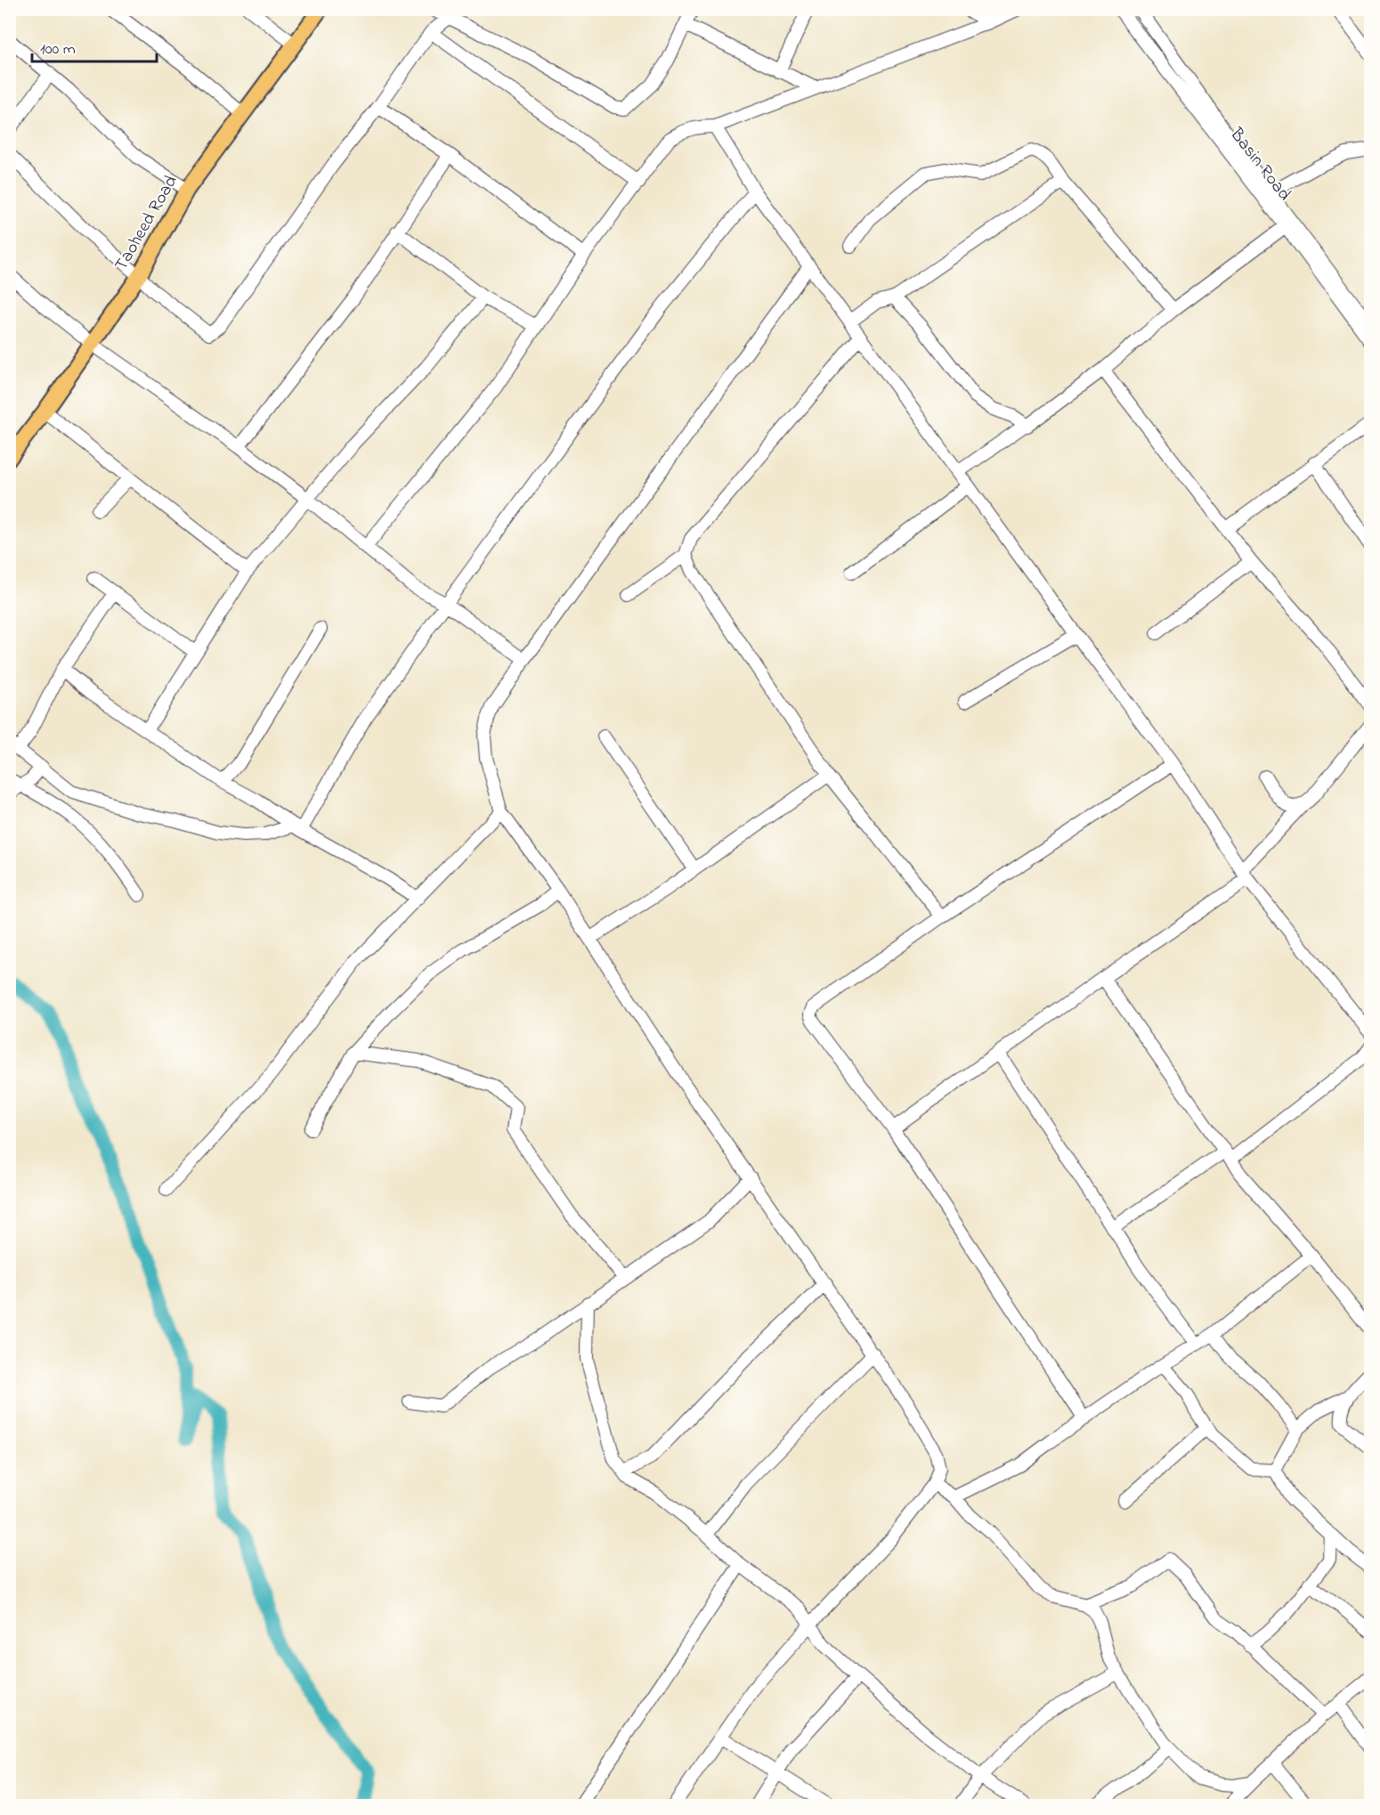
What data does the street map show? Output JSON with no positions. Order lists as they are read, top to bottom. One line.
{"streets":{"main road":["Taoheed Road"],"street":["Basin Road"]},"scale_bar":"100 m"}
